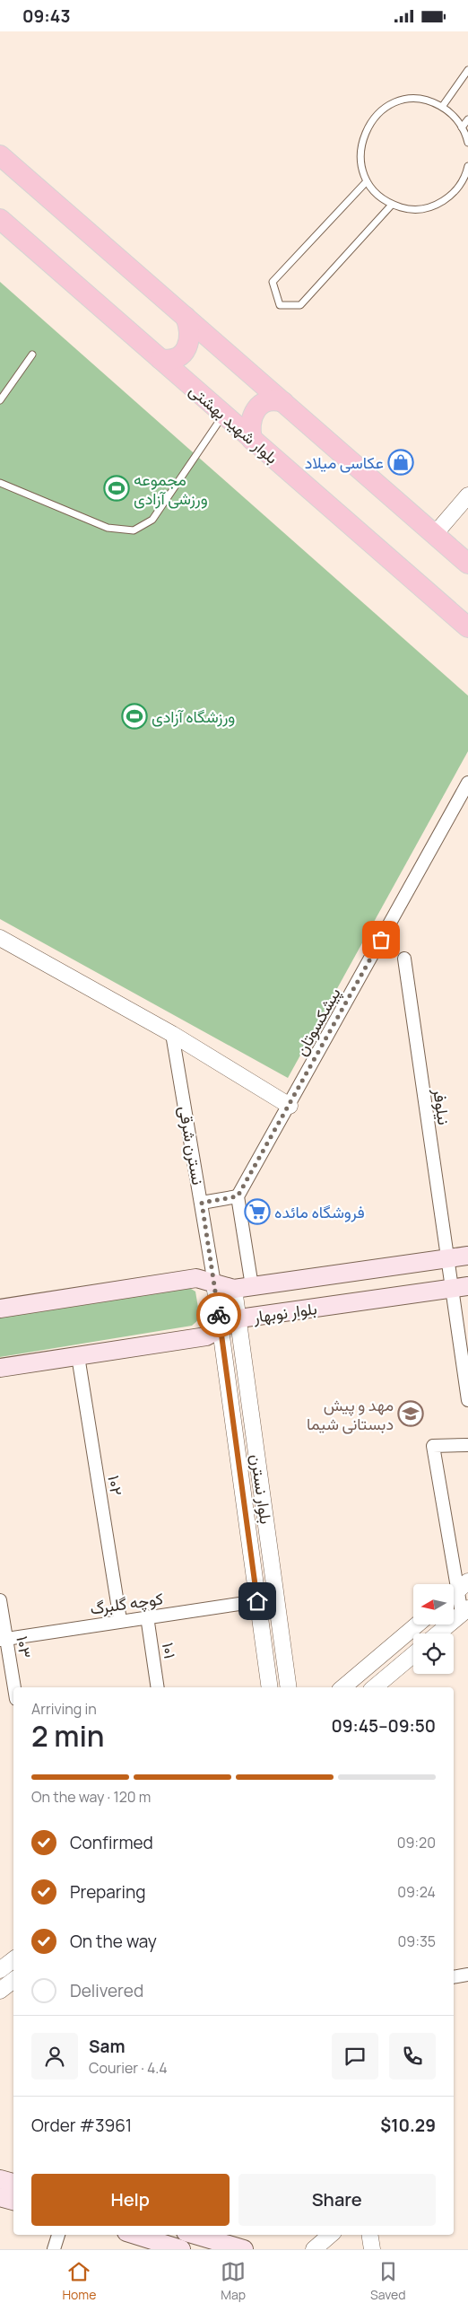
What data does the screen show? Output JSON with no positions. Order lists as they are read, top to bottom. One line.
{"streets":{"main road":["بلوار شهید بهشتی","بلوار نوبهار"],"street":["پیشکسوتان","نیلوفر","نسترن شرقی","۱۰۲","بلوار نسترن","کوچه گلبرگ","۱۰۳","۱۰۱"]},"crossings":[["نیلوفر","بلوار نوبهار"],["نسترن شرقی","بلوار نوبهار"],["نسترن شرقی","بلوار نسترن"],["بلوار نوبهار","۱۰۲"],["بلوار نوبهار","بلوار نسترن"],["۱۰۲","کوچه گلبرگ"],["بلوار نسترن","کوچه گلبرگ"],["کوچه گلبرگ","۱۰۳"],["کوچه گلبرگ","۱۰۱"]],"places":{"shop":["عکاسی میلاد"],"sports":["مجموعه ورزشی آزادی","ورزشگاه آزادی"],"supermarket":["فروشگاه مائده"],"school or university":["مهد و پیش دبستانی شیما"]},"north":"left","page":{"status":"09:43","heading":["2 min","Arriving in","09:45–09:50"],"panel":["Sam","Courier · 4.4","Order #3961","$10.29"],"bar":"On the way · 120 m","list":[["Confirmed","09:20"],["Preparing","09:24"],["On the way","09:35"],"Delivered"],"buttons":["Help","Share"],"tabs":["Home","Map","Saved"]}}
